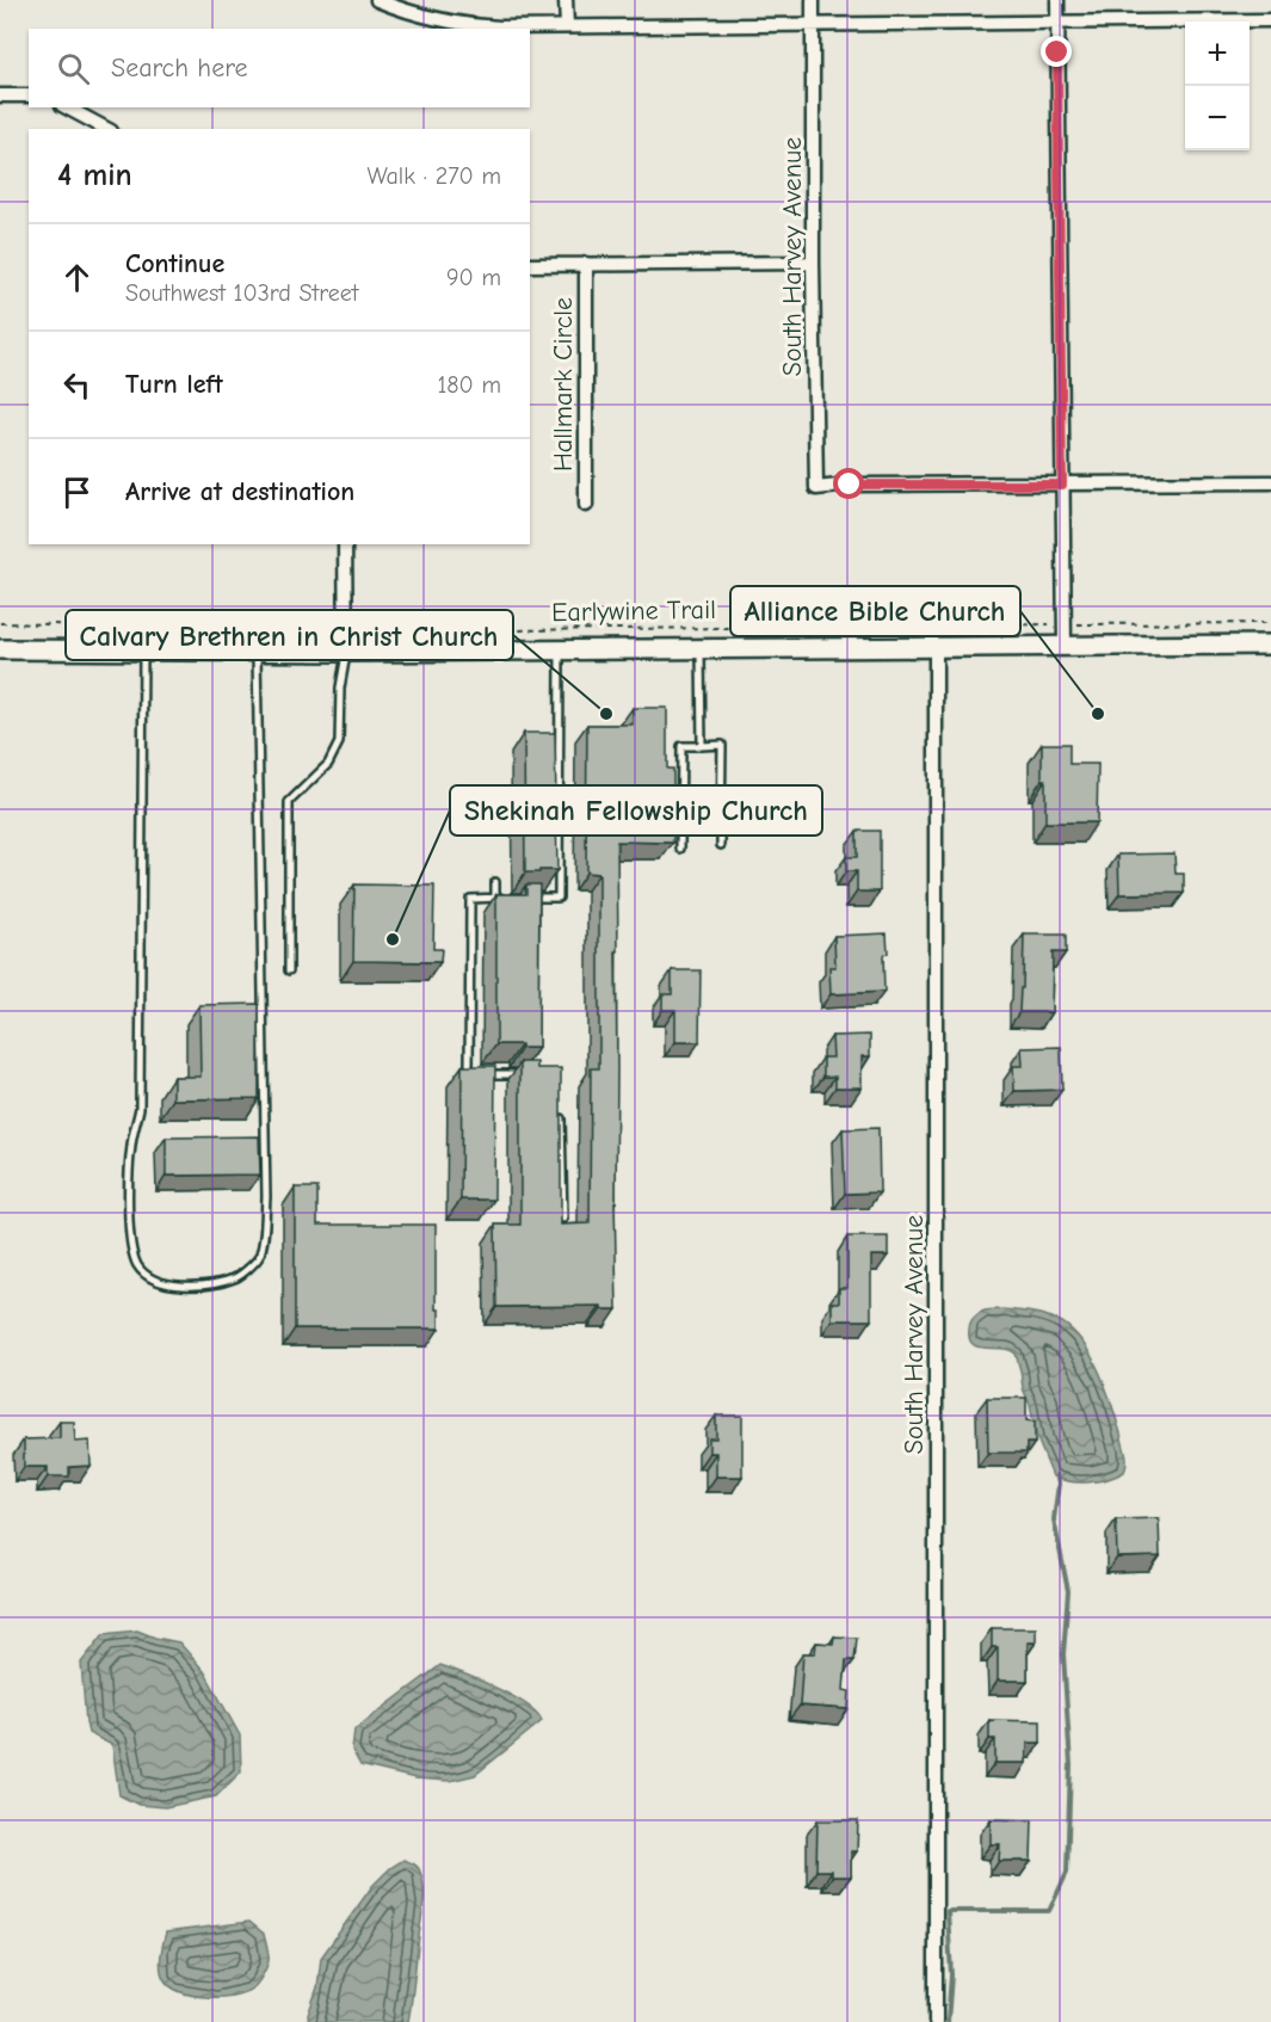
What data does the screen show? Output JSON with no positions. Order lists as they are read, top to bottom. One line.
{"streets":{"street":["South Harvey Avenue","Hallmark Circle"],"path":["Earlywine Trail"]},"places":["Calvary Brethren in Christ Church","Alliance Bible Church","Shekinah Fellowship Church"],"page":{"map_buttons":["+","−"],"search":"Search here","heading":["4 min","Walk · 270 m"],"list":[["Continue","Southwest 103rd Street","90 m"],["Turn left","180 m"],"Arrive at destination"]}}
